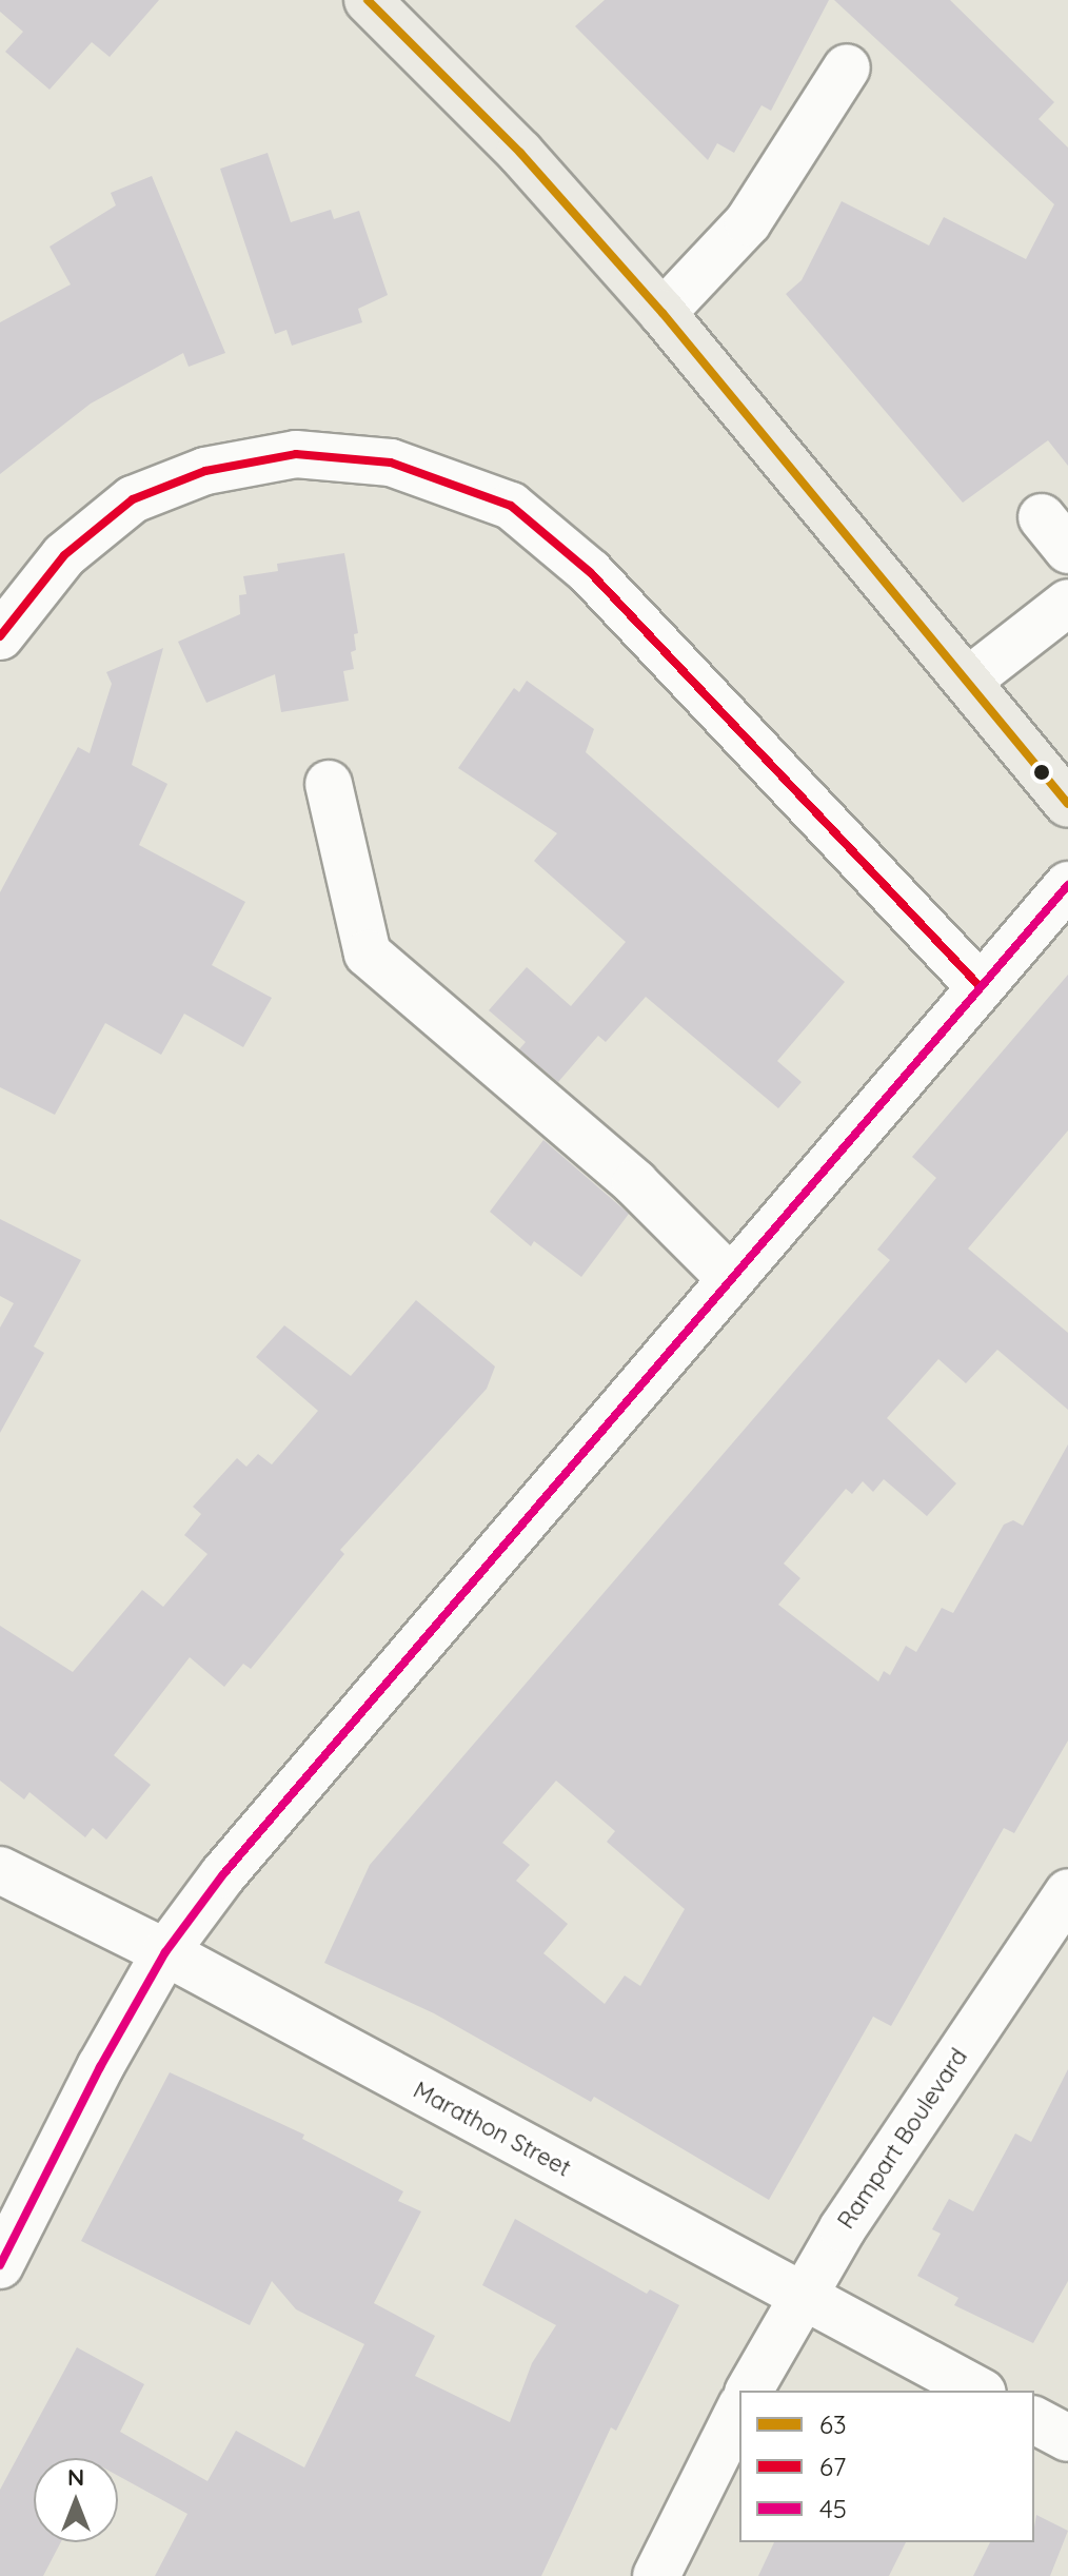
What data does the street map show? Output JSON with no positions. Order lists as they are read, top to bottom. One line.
{"streets":{"street":["Marathon Street","Rampart Boulevard"]},"crossings":[["Marathon Street","Rampart Boulevard"]],"lines":["transit line 63","transit line 67","transit line 45"],"legend":["63","67","45"],"north":"top"}
